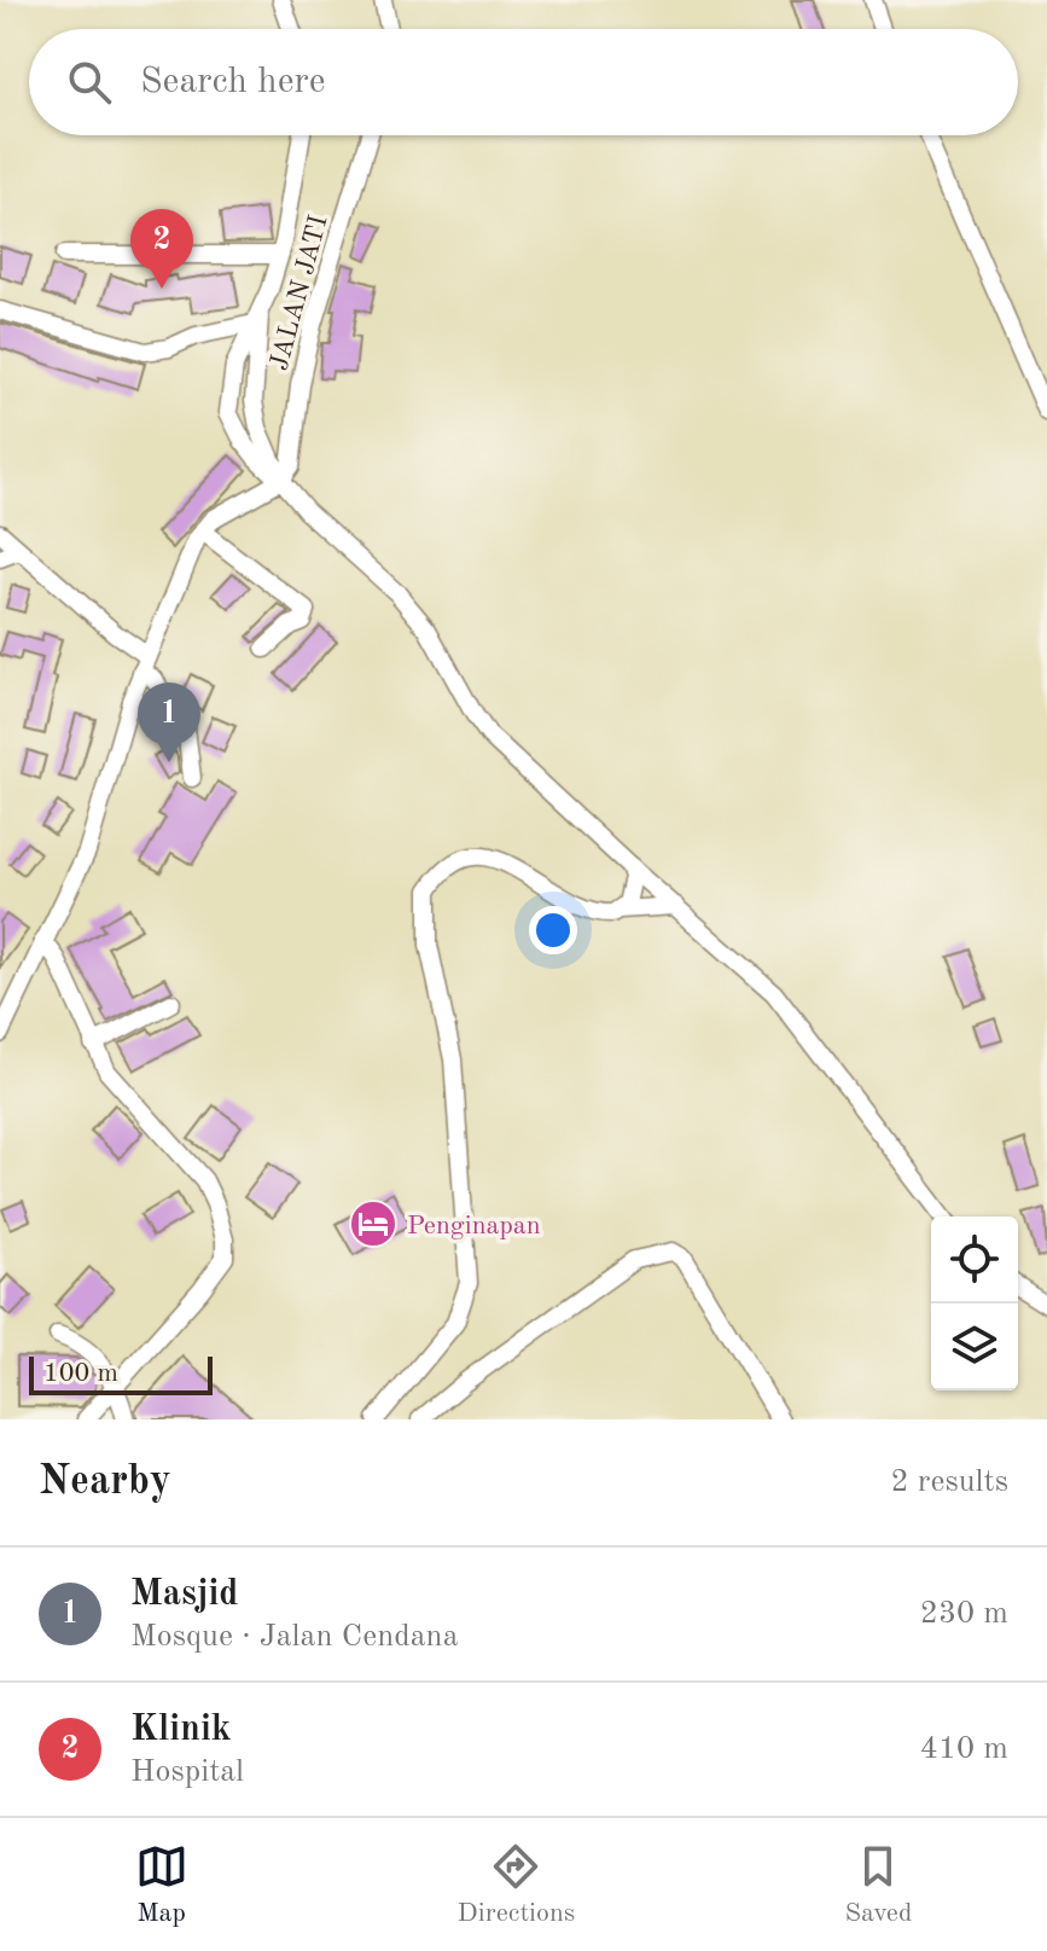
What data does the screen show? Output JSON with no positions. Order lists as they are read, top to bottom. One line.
{"streets":{"street":["JALAN JATI"]},"places":{"hotel":["Penginapan"]},"scale_bar":"100 m","page":{"search":"Search here","pins":["2","1"],"scale":"100 m","heading":["Nearby","2 results"],"list":[{"mark":"1","name":"Masjid","note":"Mosque · Jalan Cendana","value":"230 m"},{"mark":"2","name":"Klinik","note":"Hospital","value":"410 m"}],"nav":["Map","Directions","Saved"]}}
